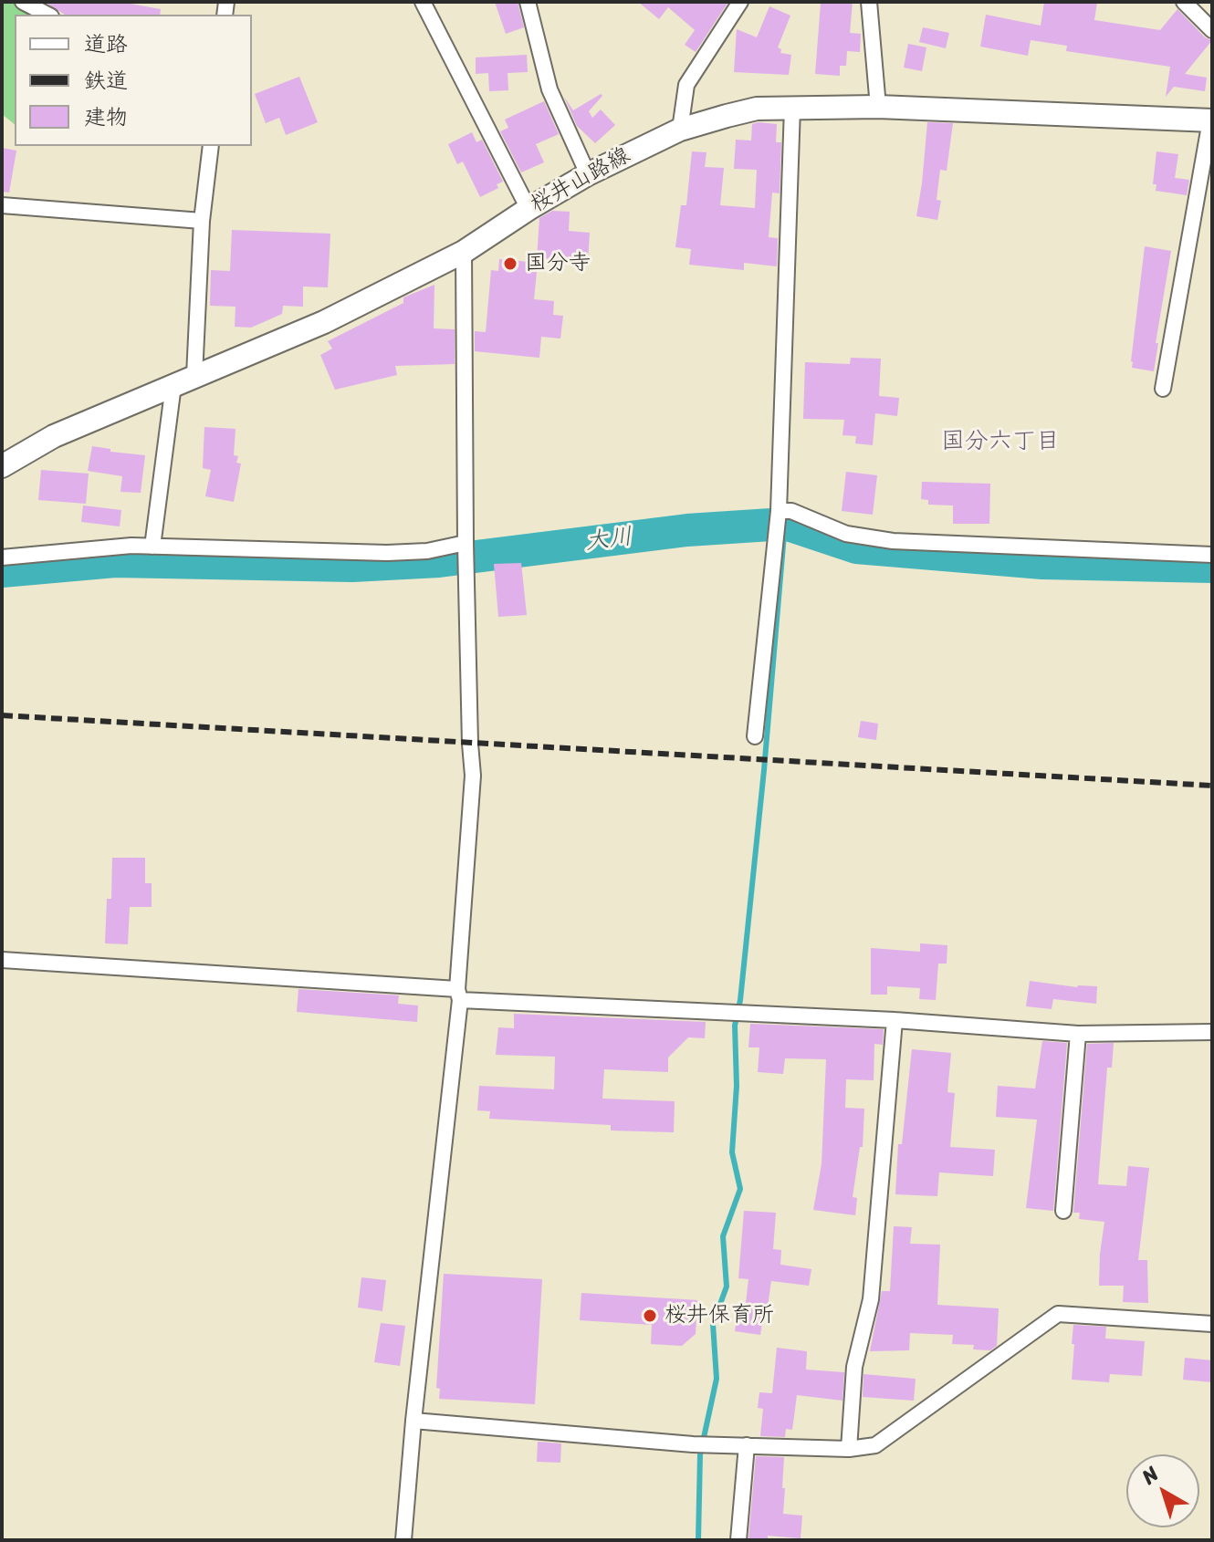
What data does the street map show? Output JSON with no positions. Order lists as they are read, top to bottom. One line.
{"streets":{"main road":["桜井山路線"]},"districts":["国分六丁目"],"water":["大川"],"places":["国分寺","桜井保育所"],"legend":["道路","鉄道","建物"],"north":"top left"}
